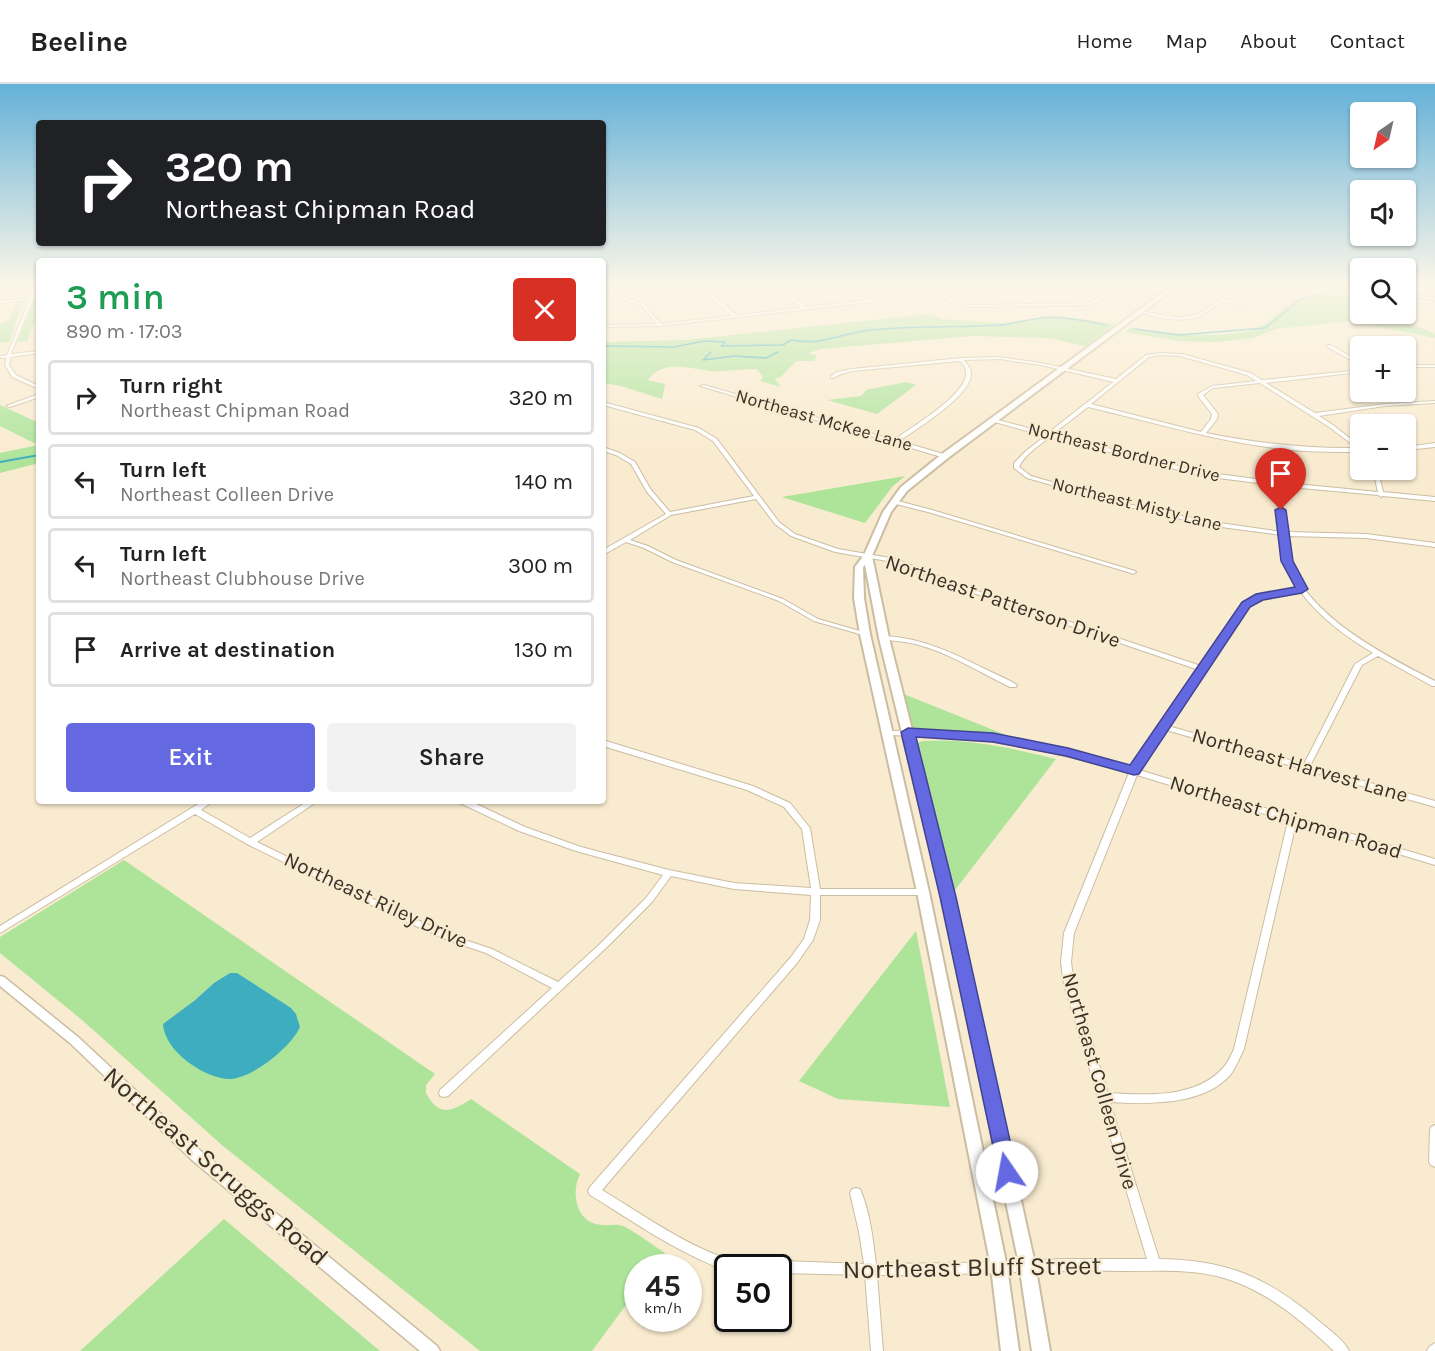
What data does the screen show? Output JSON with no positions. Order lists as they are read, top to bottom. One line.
{"streets":{"street":["Northeast McKee Lane","Northeast Bordner Drive","Northeast Misty Lane","Northeast Patterson Drive","Northeast Harvest Lane","Northeast Chipman Road","Northeast Riley Drive","Northeast Colleen Drive","Northeast Scruggs Road","Northeast Bluff Street"]},"crossings":[["Northeast Bordner Drive","Northeast Misty Lane"],["Northeast Patterson Drive","Northeast Colleen Drive"],["Northeast Harvest Lane","Northeast Colleen Drive"],["Northeast Chipman Road","Northeast Colleen Drive"],["Northeast Colleen Drive","Northeast Bluff Street"]],"north":"bottom left","page":{"header":"Beeline","nav":["Home","Map","About","Contact"],"map_buttons":["+","−"],"turn":["320 m","Northeast Chipman Road"],"heading":["3 min","890 m · 17:03"],"list":[{"name":"Turn right","note":"Northeast Chipman Road","value":"320 m"},{"name":"Turn left","note":"Northeast Colleen Drive","value":"140 m"},{"name":"Turn left","note":"Northeast Clubhouse Drive","value":"300 m"},{"name":"Arrive at destination","value":"130 m"}],"buttons":["Exit","Share"],"speed":"45 km/h","limit":"50"}}
